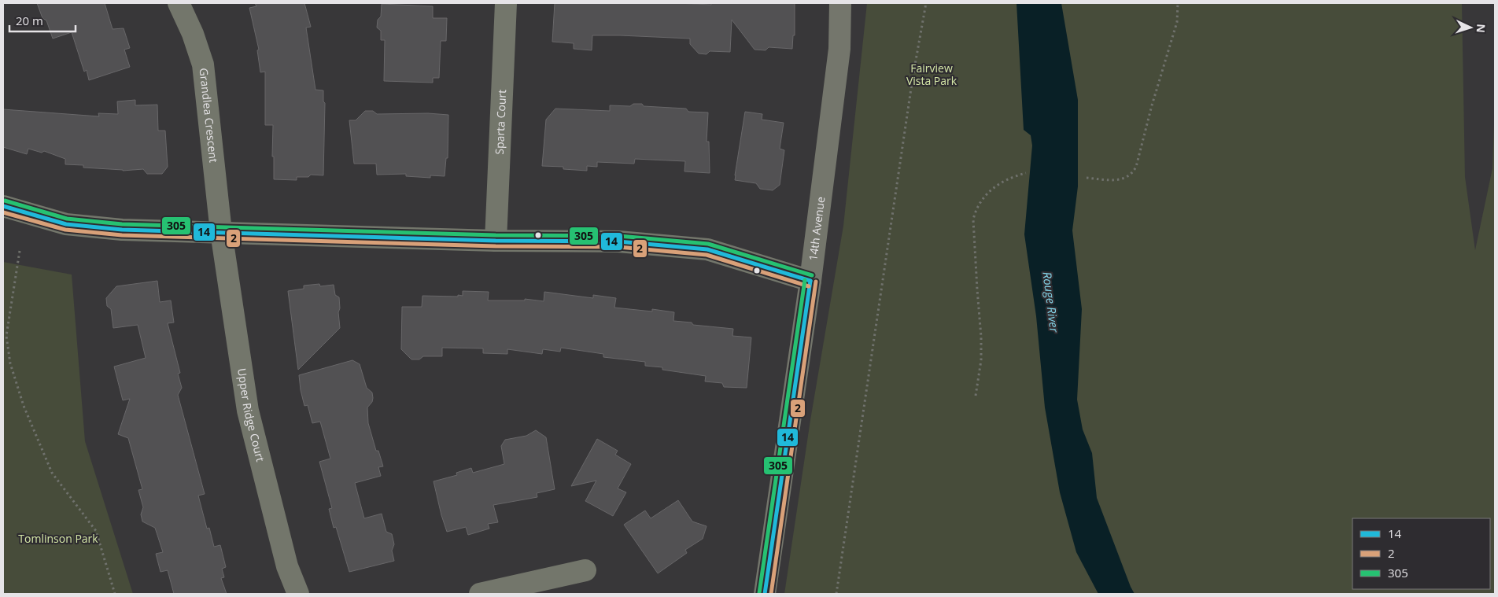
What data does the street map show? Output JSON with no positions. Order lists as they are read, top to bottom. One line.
{"streets":{"main road":["14th Avenue"],"street":["Grandlea Crescent","Sparta Court","Upper Ridge Court"]},"crossings":[["Grandlea Crescent","Upper Ridge Court"]],"water":["Rouge River"],"parks":["Fairview Vista Park","Tomlinson Park"],"lines":["transit line 305","transit line 14","transit line 2"],"legend":["14","2","305"],"scale_bar":"20 m","north":"right"}
